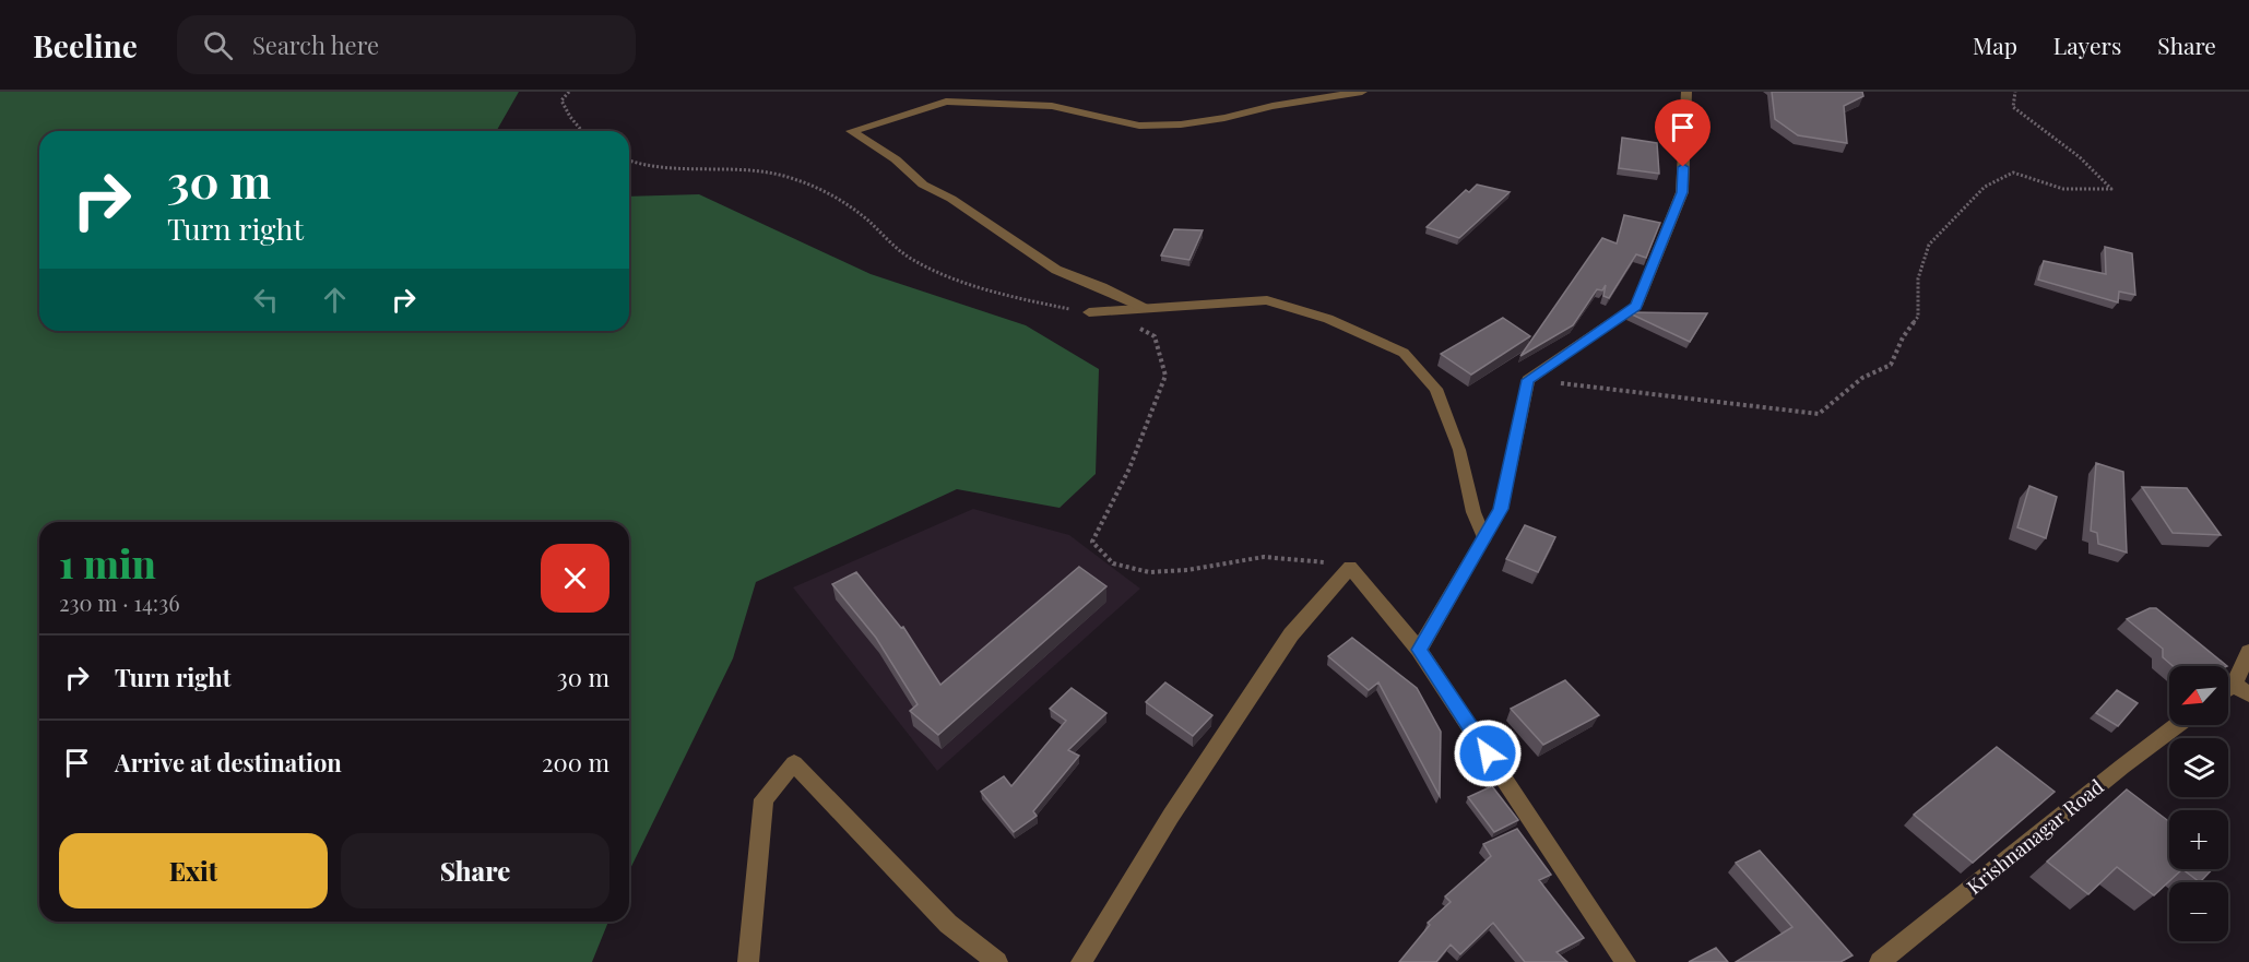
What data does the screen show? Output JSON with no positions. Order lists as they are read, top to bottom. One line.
{"streets":{"street":["Krishnanagar Road"]},"north":"bottom left","page":{"header":"Beeline","search":"Search here","nav":["Map","Layers","Share"],"turn":["30 m","Turn right"],"heading":["1 min","230 m · 14:36"],"list":[{"name":"Turn right","value":"30 m"},{"name":"Arrive at destination","value":"200 m"}],"map_buttons":["+","−"],"buttons":["Exit","Share"]}}
